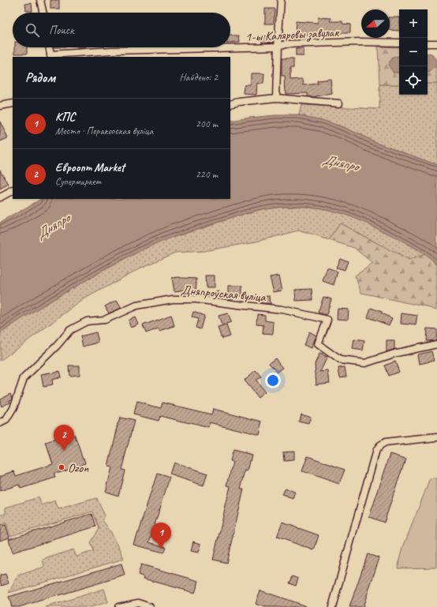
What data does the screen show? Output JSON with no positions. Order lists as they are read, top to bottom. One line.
{"streets":{"street":["1-ы Каляровы завулак","Дняпроўская вуліца"]},"water":["Дняпро"],"places":["Ozon"],"north":"left","page":{"map_buttons":["+","−"],"search":"Поиск","heading":["Рядом","Найдено: 2"],"list":[{"mark":"1","name":"КПС","note":"Место · Перакопская вуліца","value":"200 m"},{"mark":"2","name":"Евроопт Market","note":"Супермаркет","value":"220 m"}],"pins":["2","1"]}}
